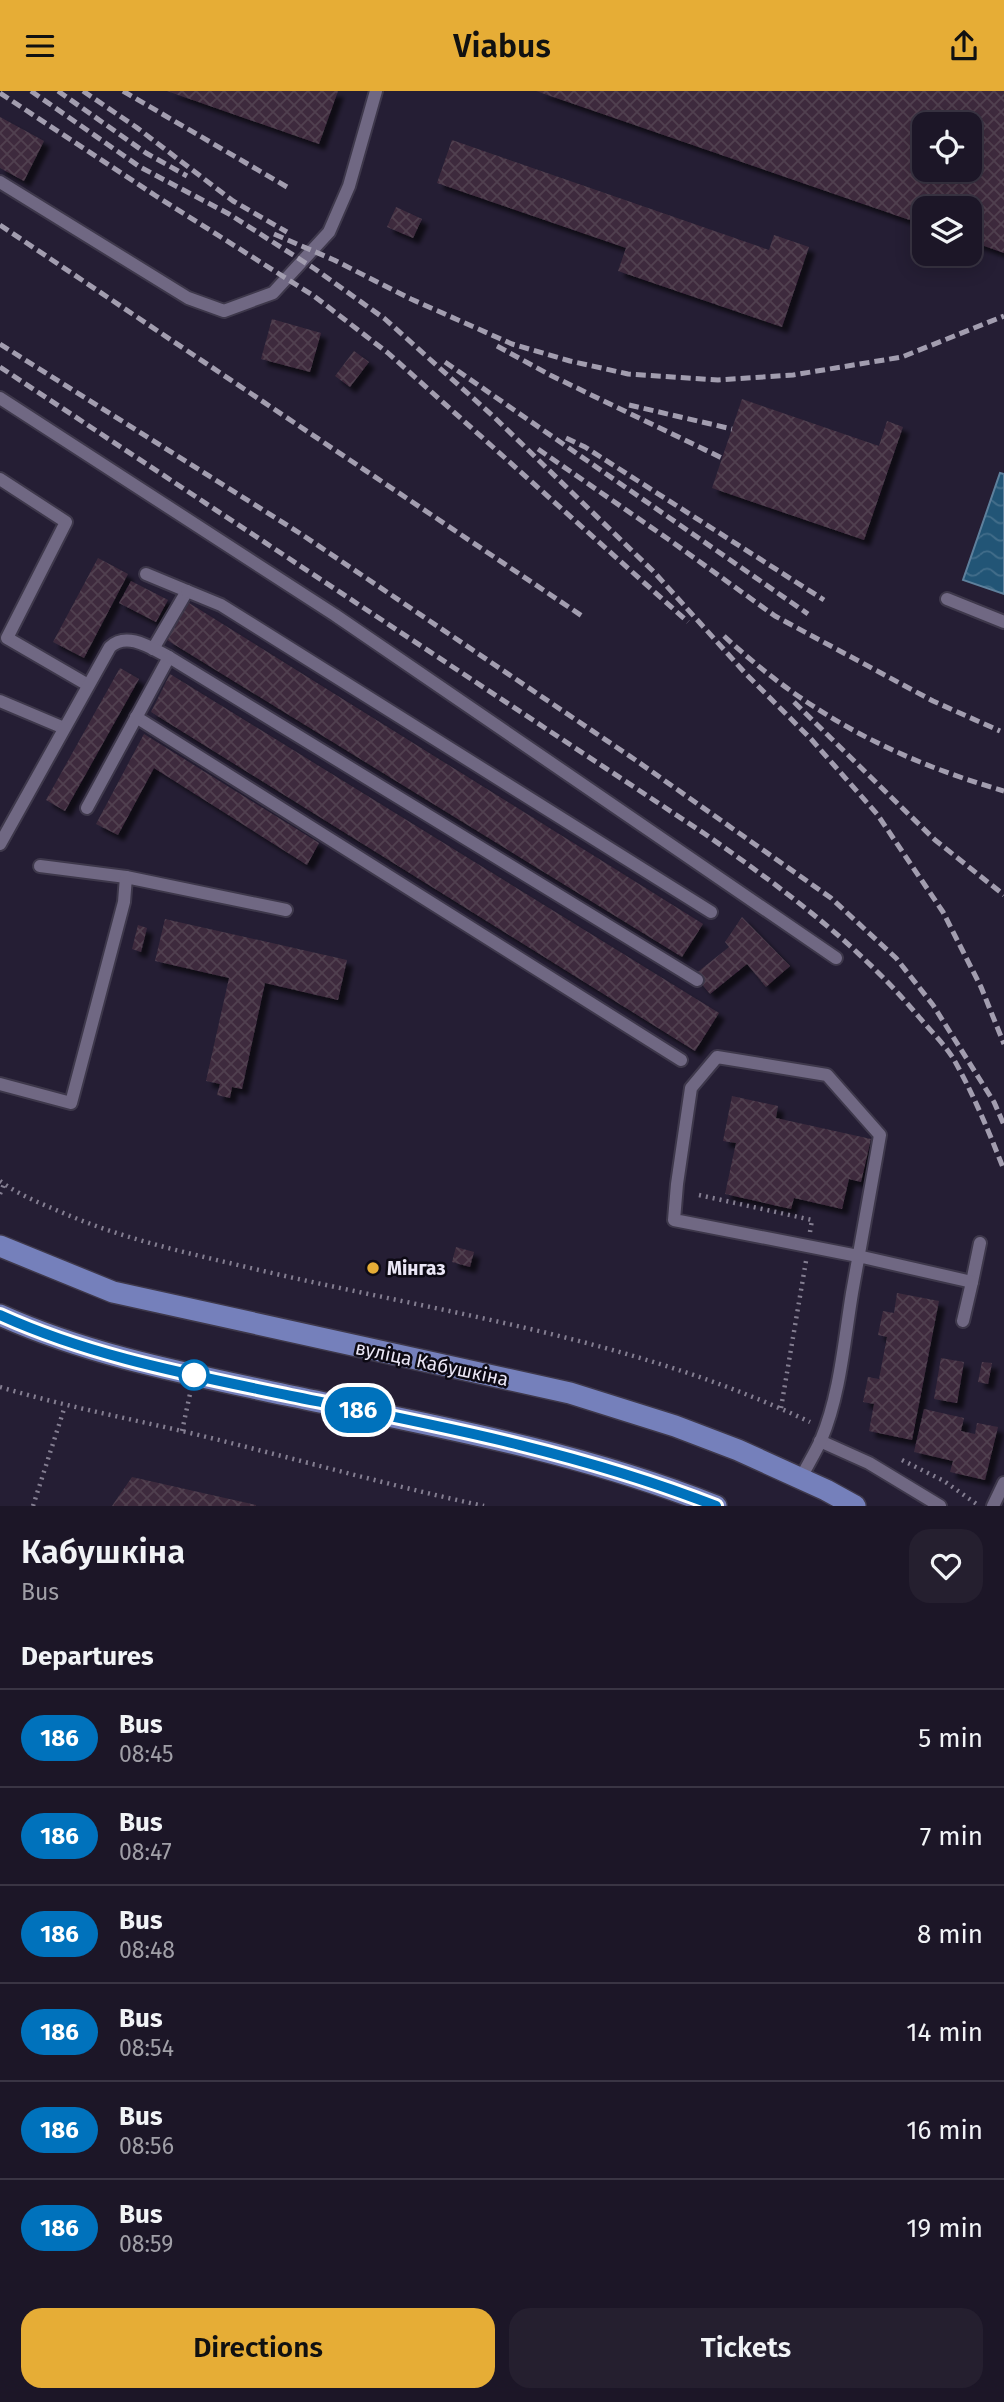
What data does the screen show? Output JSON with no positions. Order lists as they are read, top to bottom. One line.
{"streets":{"main road":["вуліца Кабушкіна"]},"places":["Мінгаз"],"lines":["bus line 186"],"page":{"header":"Viabus","on_map":"186","heading":[["Кабушкіна","Bus"],"Departures"],"list":[{"mark":"186","name":"Bus","note":"08:45","value":"5 min"},{"mark":"186","name":"Bus","note":"08:47","value":"7 min"},{"mark":"186","name":"Bus","note":"08:48","value":"8 min"},{"mark":"186","name":"Bus","note":"08:54","value":"14 min"},{"mark":"186","name":"Bus","note":"08:56","value":"16 min"},{"mark":"186","name":"Bus","note":"08:59","value":"19 min"}],"buttons":["Directions","Tickets"]}}
